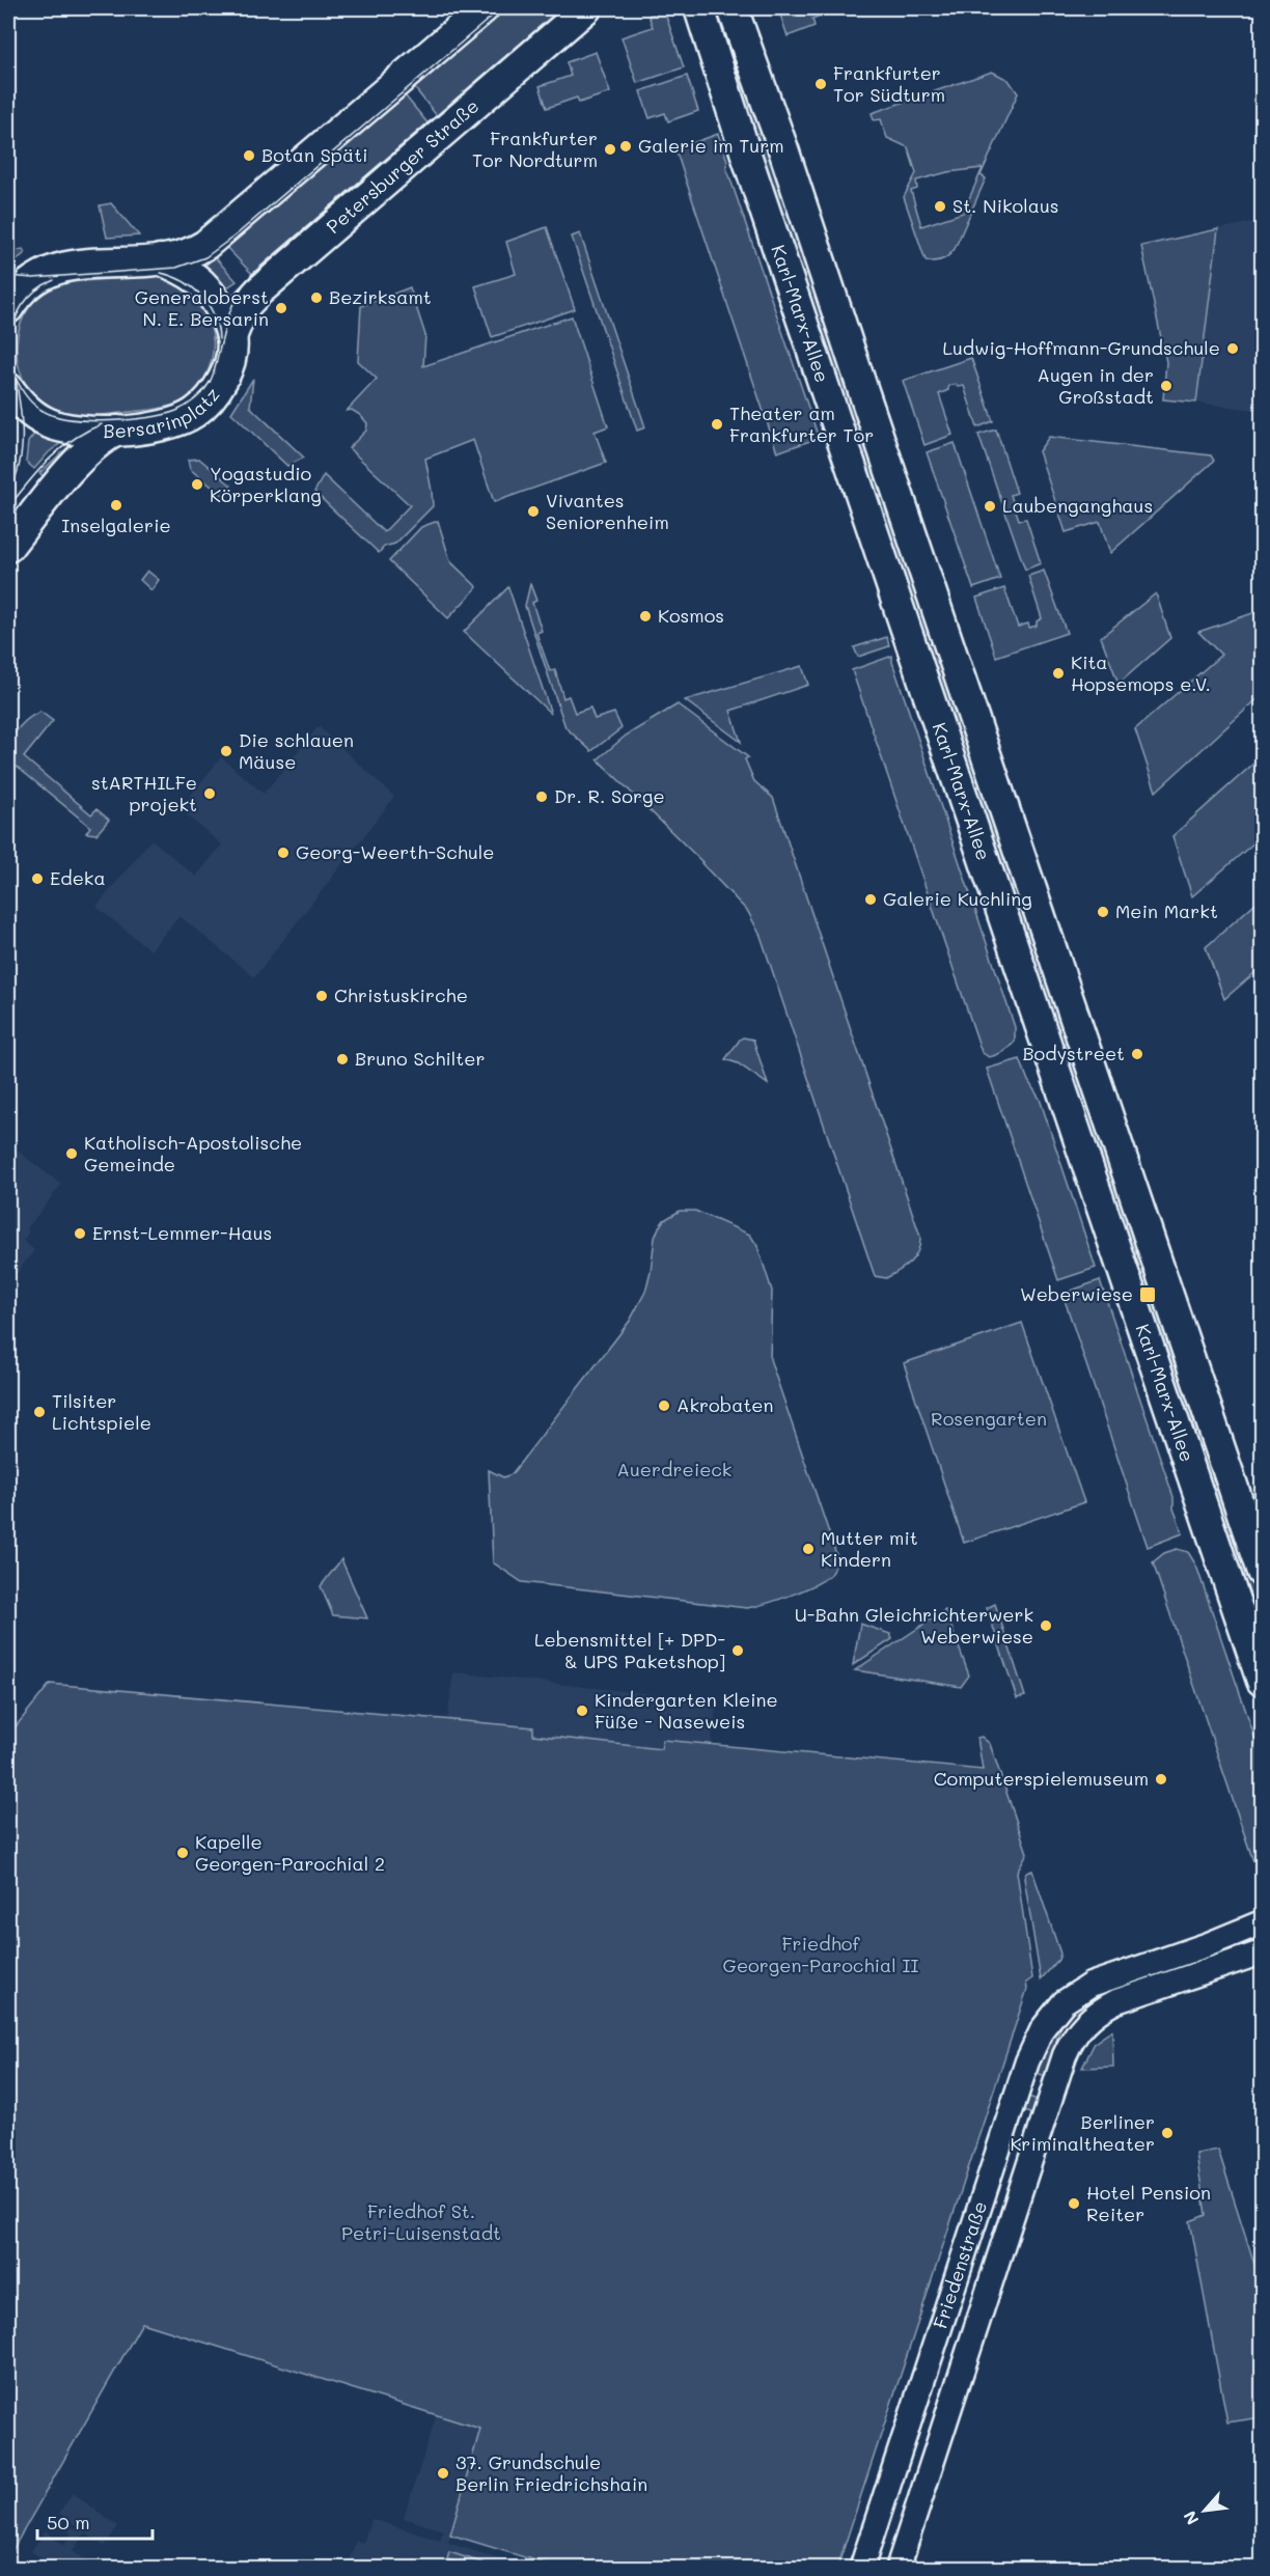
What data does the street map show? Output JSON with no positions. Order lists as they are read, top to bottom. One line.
{"streets":{"main road":["Petersburger Straße","Karl-Marx-Allee","Bersarinplatz"],"street":["Friedenstraße"]},"crossings":[["Petersburger Straße","Bersarinplatz"]],"parks":["Rosengarten","Auerdreieck","Friedhof Georgen-Parochial II","Friedhof St. Petri-Luisenstadt"],"places":{"other":["Frankfurter Tor Südturm","Galerie im Turm","Frankfurter Tor Nordturm","Botan Späti","St. Nikolaus","Bezirksamt","Generaloberst N. E. Bersarin","Ludwig-Hoffmann-Grundschule","Augen in der Großstadt","Theater am Frankfurter Tor","Yogastudio Körperklang","Inselgalerie","Laubenganghaus","Vivantes Seniorenheim","Kosmos","Kita Hopsemops e.V.","Die schlauen Mäuse","stARTHILFe projekt","Dr. R. Sorge","Georg-Weerth-Schule","Edeka","Galerie Kuchling","Mein Markt","Christuskirche","Bodystreet","Bruno Schilter","Katholisch-Apostolische Gemeinde","Ernst-Lemmer-Haus","Akrobaten","Tilsiter Lichtspiele","Mutter mit Kindern","U-Bahn Gleichrichterwerk Weberwiese","Lebensmittel [+ DPD- & UPS Paketshop]","Kindergarten Kleine Füße - Naseweis","Computerspielemuseum","Kapelle Georgen-Parochial 2","Berliner Kriminaltheater","Hotel Pension Reiter","37. Grundschule Berlin Friedrichshain"],"transit":["Weberwiese"]},"scale_bar":"50 m","north":"bottom left"}
